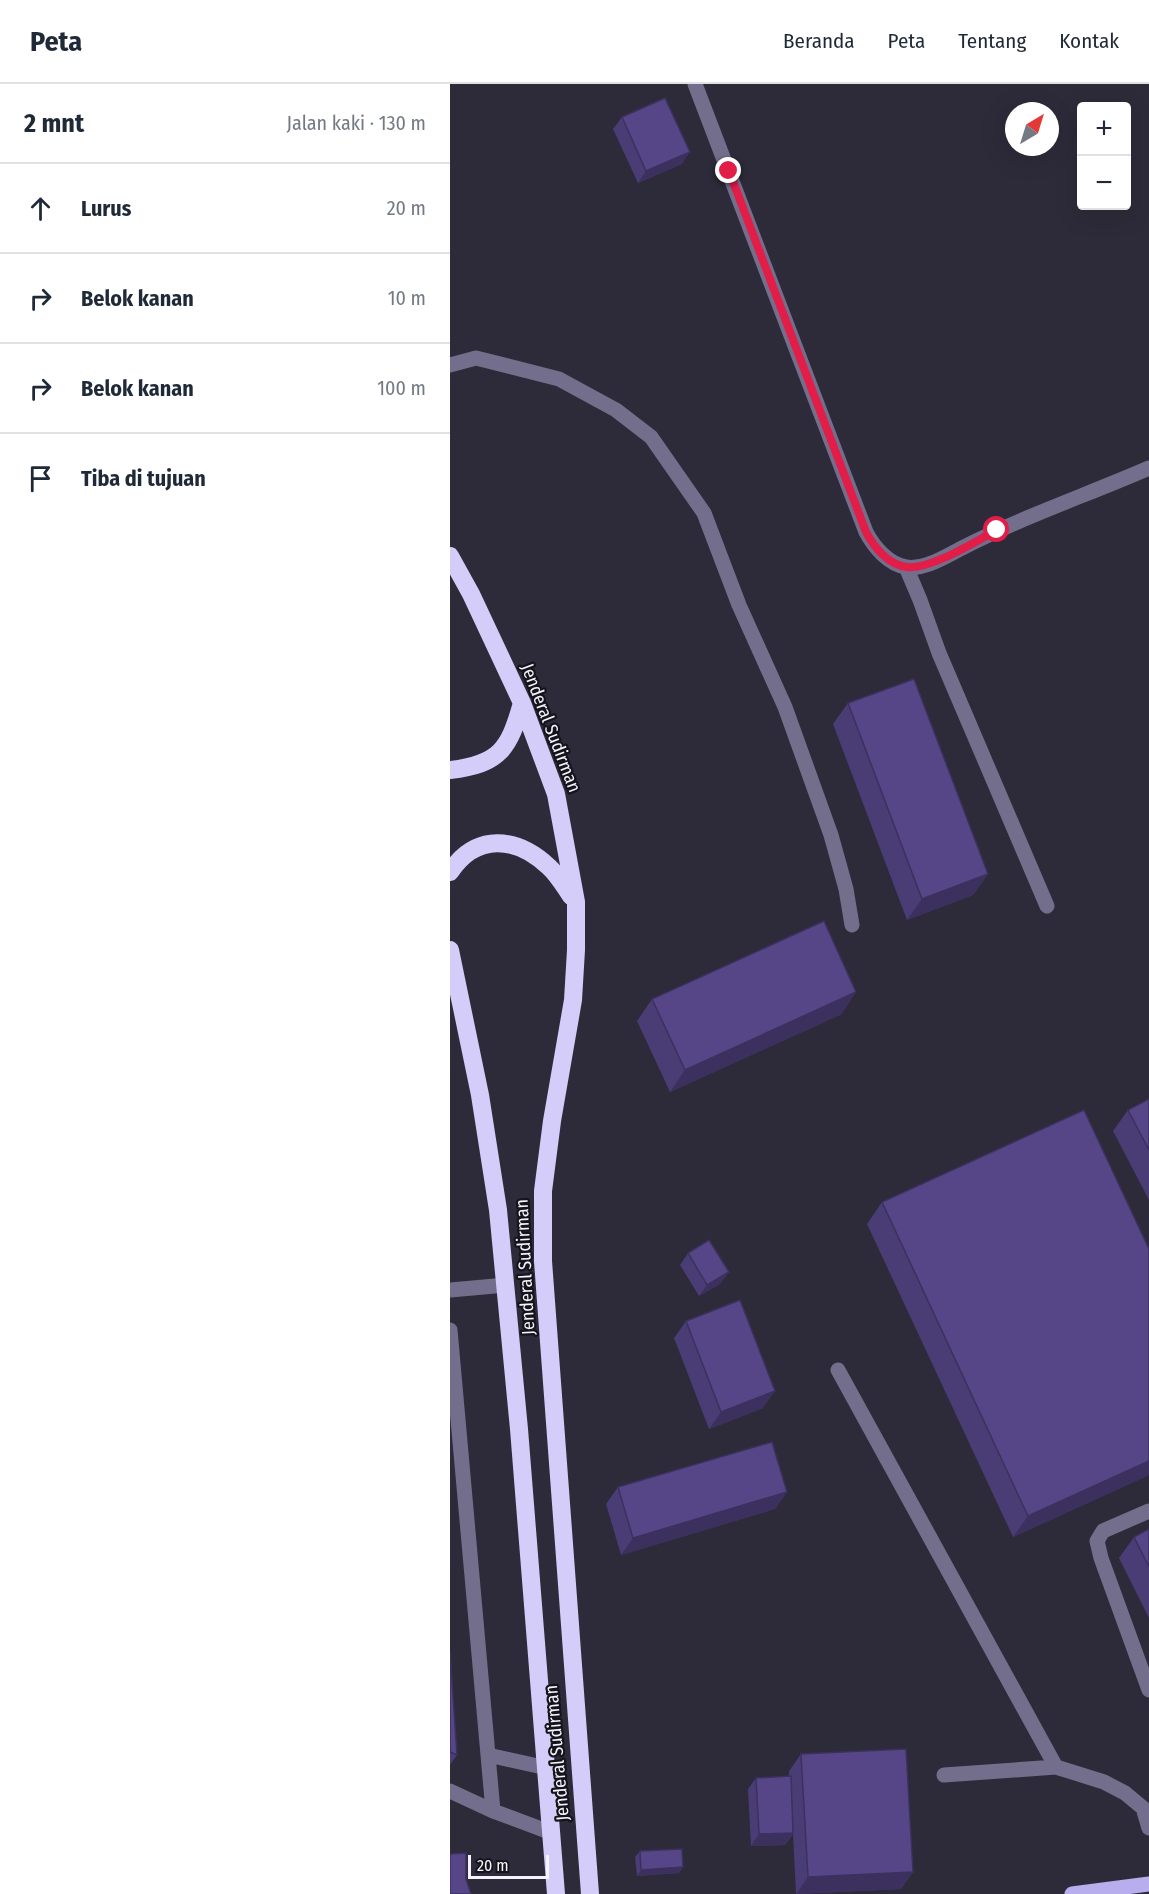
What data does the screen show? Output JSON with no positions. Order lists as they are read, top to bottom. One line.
{"streets":{"highway":["Jenderal Sudirman"]},"scale_bar":"20 m","north":"top right","page":{"header":"Peta","nav":["Beranda","Peta","Tentang","Kontak"],"heading":["2 mnt","Jalan kaki · 130 m"],"map_buttons":["+","−"],"list":[["Lurus","20 m"],["Belok kanan","10 m"],["Belok kanan","100 m"],"Tiba di tujuan"],"scale":"20 m"}}
